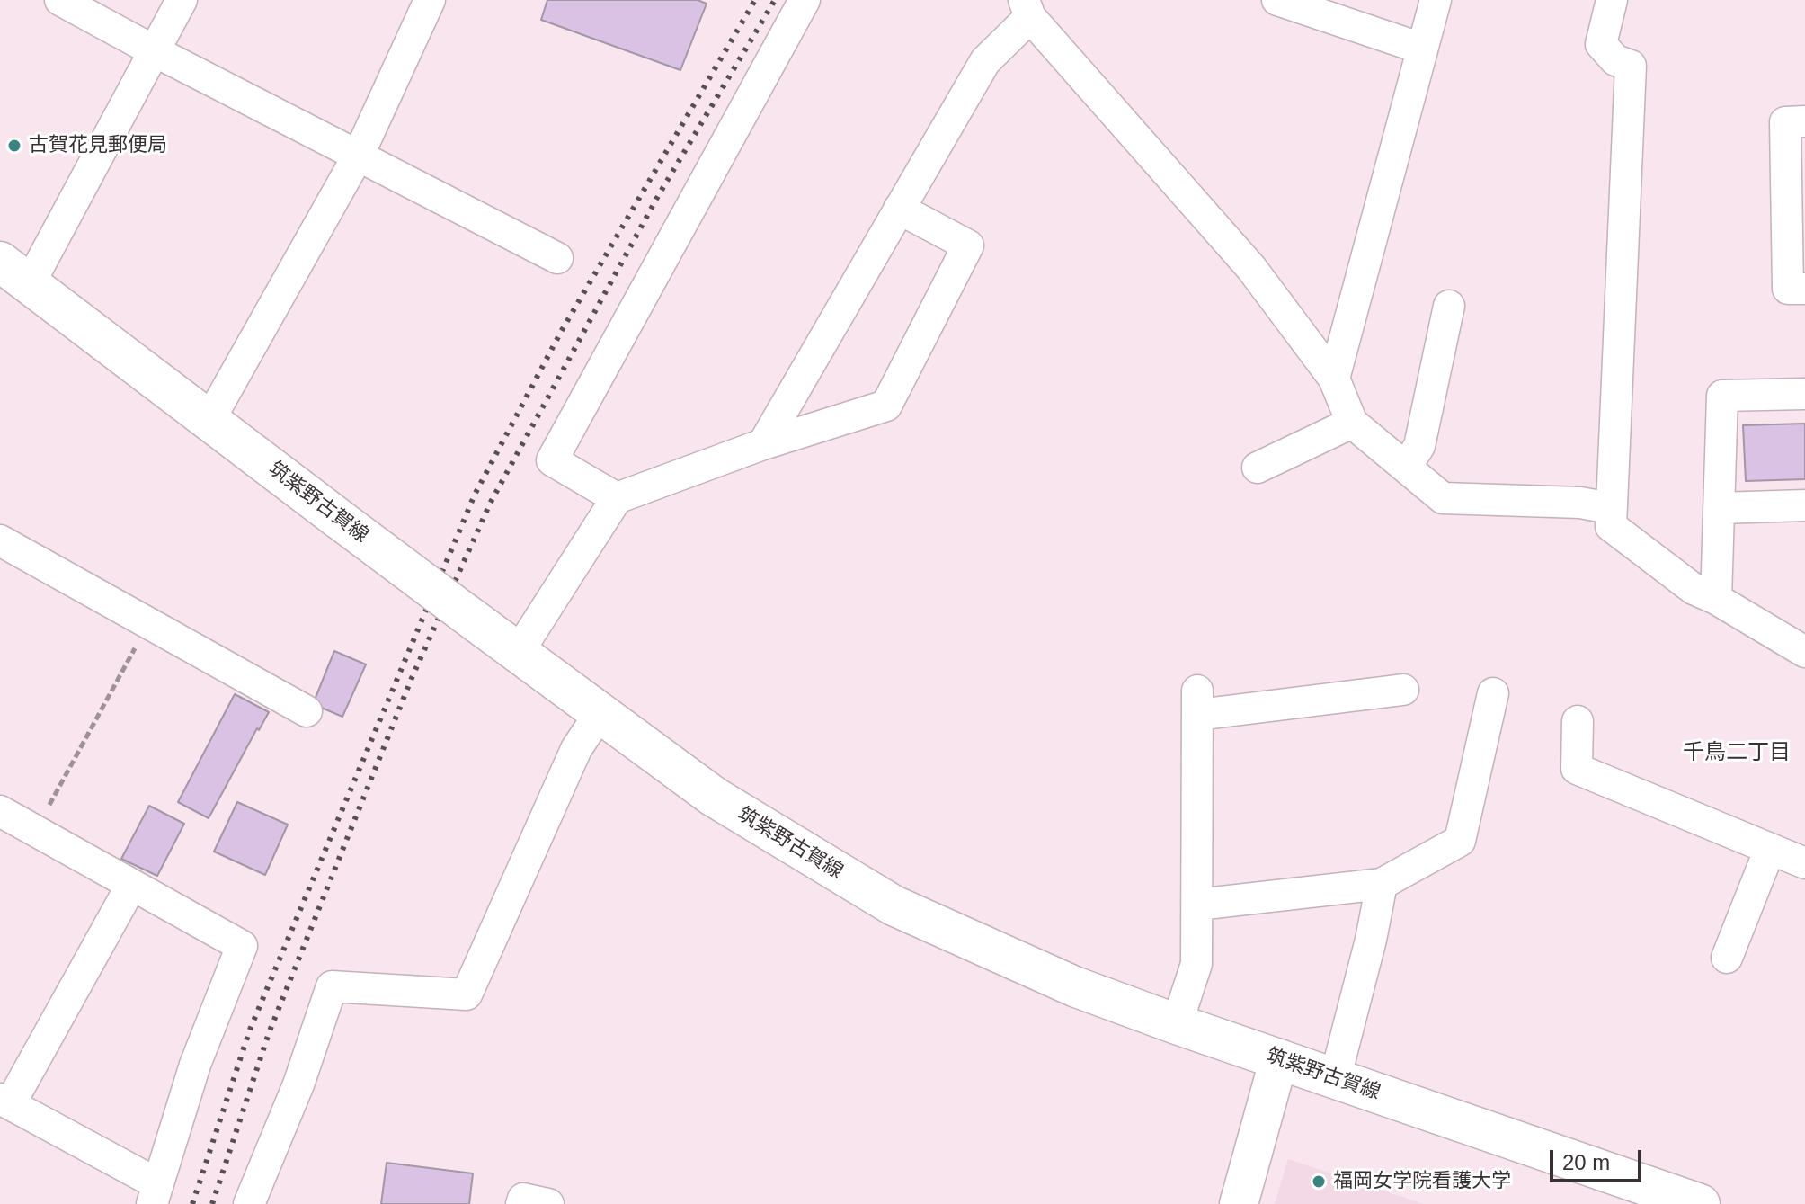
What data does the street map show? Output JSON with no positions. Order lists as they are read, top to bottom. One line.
{"streets":{"main road":["筑紫野古賀線"]},"districts":["千鳥二丁目"],"places":["古賀花見郵便局","福岡女学院看護大学"],"scale_bar":"20 m"}
